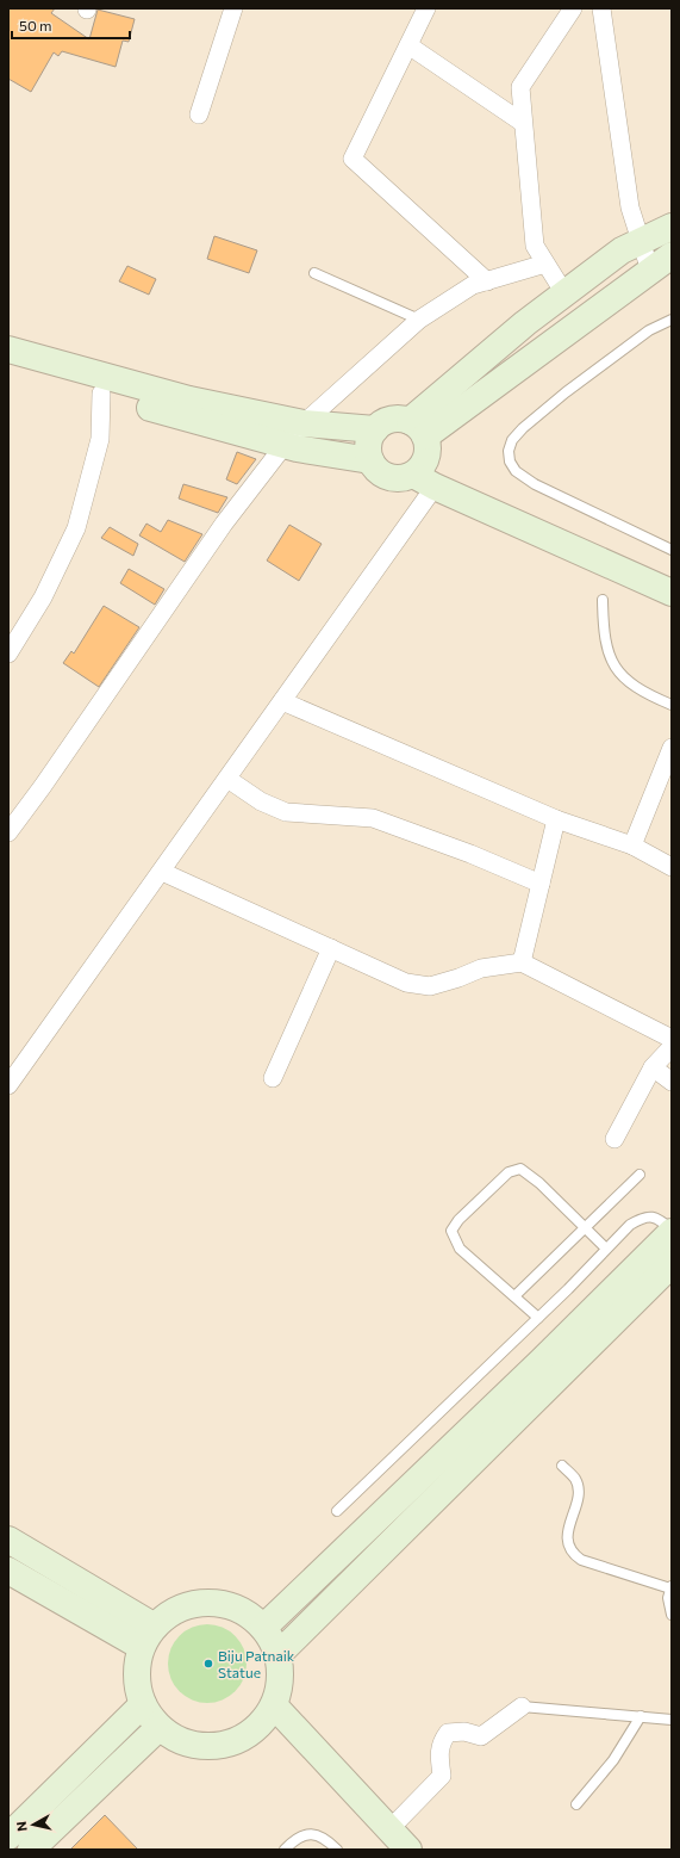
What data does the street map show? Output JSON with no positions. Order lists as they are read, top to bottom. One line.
{"places":["Biju Patnaik Statue"],"scale_bar":"50 m","north":"left"}
